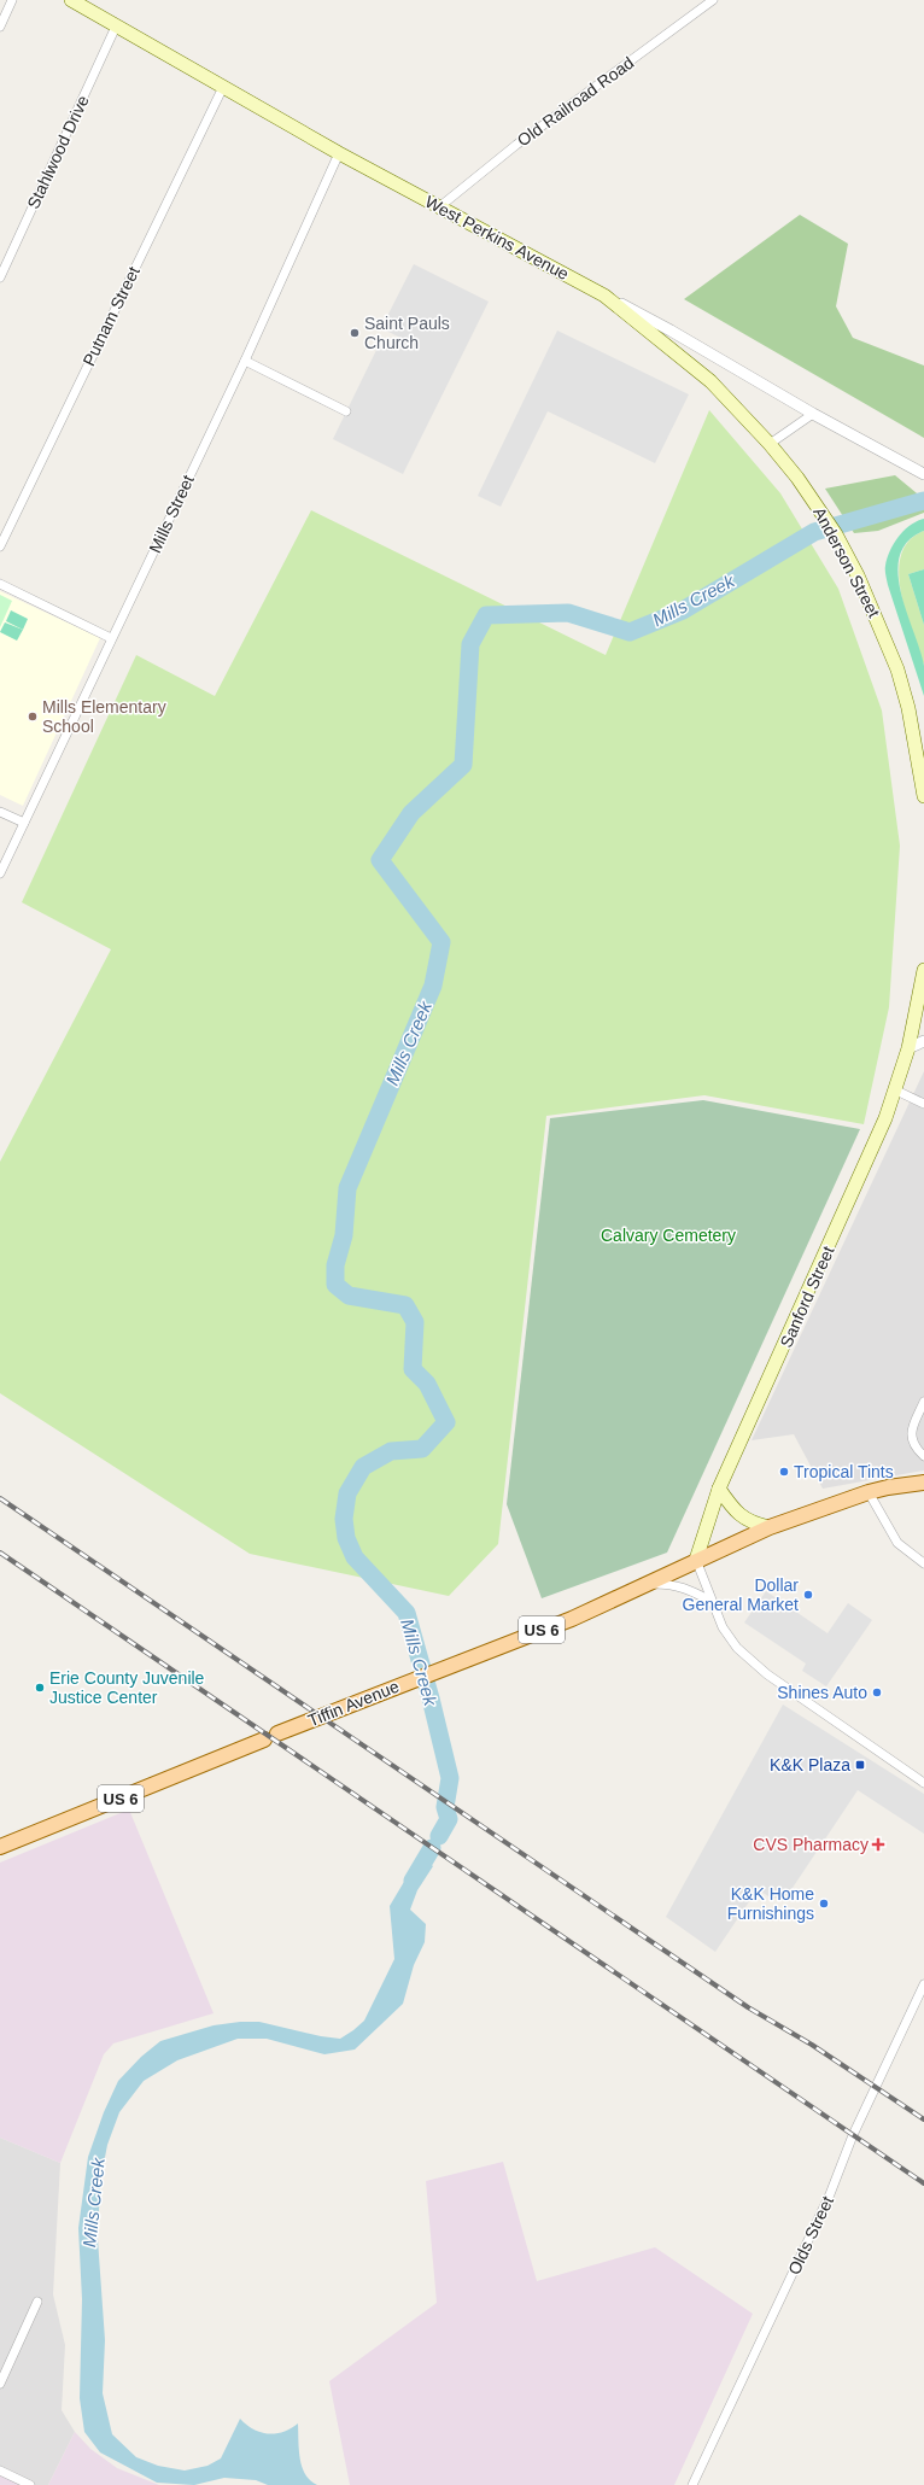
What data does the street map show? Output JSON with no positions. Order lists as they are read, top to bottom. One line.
{"streets":{"main road":["West Perkins Avenue","Anderson Street","Sanford Street","US 6","Tiffin Avenue"],"street":["Old Railroad Road","Stahlwood Drive","Putnam Street","Mills Street","Olds Street"]},"crossings":[["Old Railroad Road","West Perkins Avenue"],["Stahlwood Drive","West Perkins Avenue"],["West Perkins Avenue","Putnam Street"],["West Perkins Avenue","Mills Street"],["West Perkins Avenue","Anderson Street"],["Sanford Street","US 6"],["Sanford Street","Tiffin Avenue"],["US 6","Tiffin Avenue"]],"water":["Mills Creek"],"parks":["Calvary Cemetery"],"places":{"other":["Saint Pauls Church","Mills Elementary School","Tropical Tints","Dollar General Market","Erie County Juvenile Justice Center","Shines Auto","K&K Home Furnishings"],"transit":["K&K Plaza"],"health":["CVS Pharmacy"]}}
